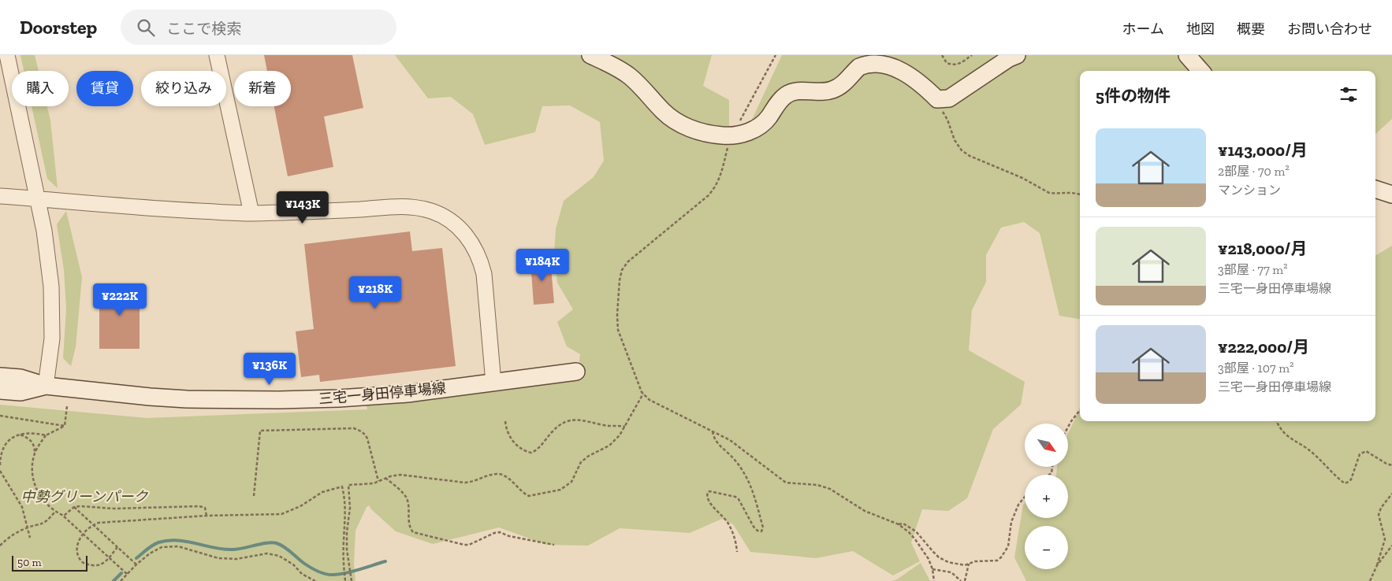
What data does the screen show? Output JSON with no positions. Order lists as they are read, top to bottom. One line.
{"streets":{"main road":["三宅一身田停車場線"]},"parks":["中勢グリーンパーク"],"scale_bar":"50 m","north":"bottom right","page":{"header":"Doorstep","search":"ここで検索","nav":["ホーム","地図","概要","お問い合わせ"],"chip":["購入","賃貸","絞り込み","新着"],"heading":"5件の物件","list":[{"name":"¥143,000/月","note":"2部屋 · 70 m² · マンション"},{"name":"¥218,000/月","note":"3部屋 · 77 m² · 三宅一身田停車場線"},{"name":"¥222,000/月","note":"3部屋 · 107 m² · 三宅一身田停車場線"}],"price":["¥143K","¥184K","¥218K","¥222K","¥136K"],"map_buttons":["+","−"],"scale":"50 m"}}
